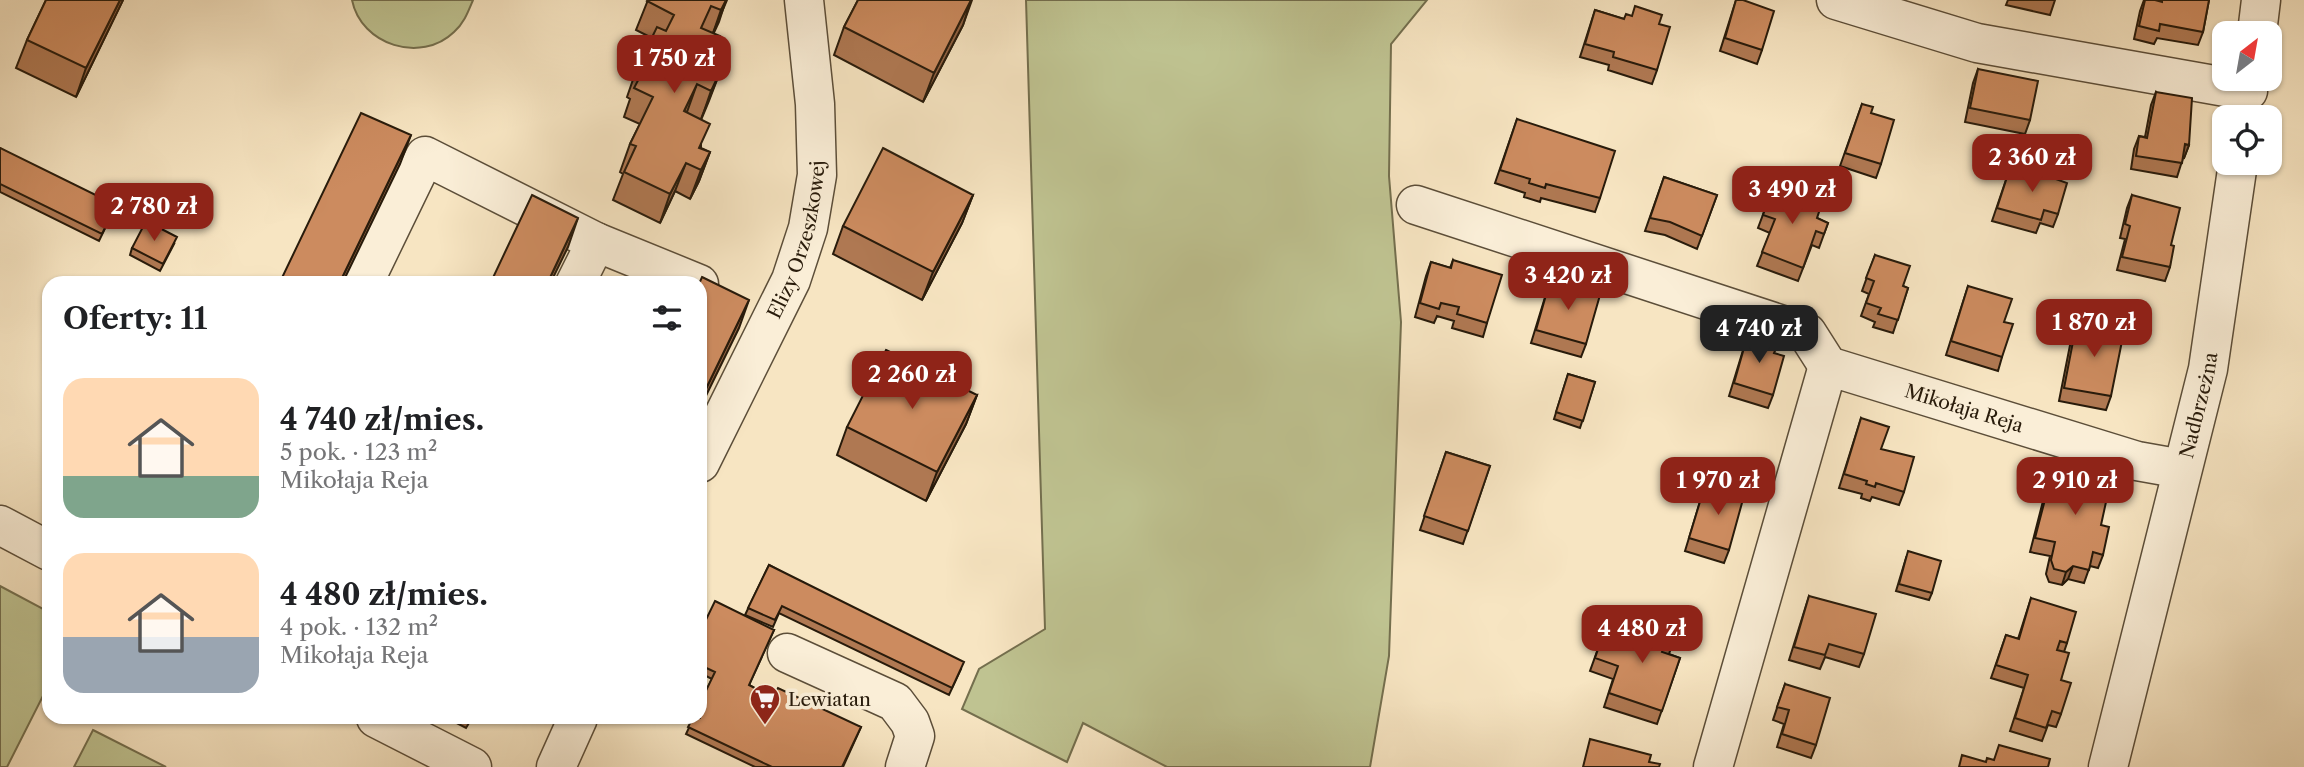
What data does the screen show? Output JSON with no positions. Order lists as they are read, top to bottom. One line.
{"streets":{"street":["Elizy Orzeszkowej","Nadbrzeżna","Mikołaja Reja"]},"crossings":[["Nadbrzeżna","Mikołaja Reja"]],"places":{"supermarket":["Lewiatan"]},"north":"top right","page":{"price":["1 750 zł","2 360 zł","3 490 zł","2 780 zł","3 420 zł","1 870 zł","4 740 zł","2 260 zł","1 970 zł","2 910 zł","4 480 zł"],"heading":"Oferty: 11","list":[{"name":"4 740 zł/mies.","note":"5 pok. · 123 m² · Mikołaja Reja"},{"name":"4 480 zł/mies.","note":"4 pok. · 132 m² · Mikołaja Reja"}]}}
